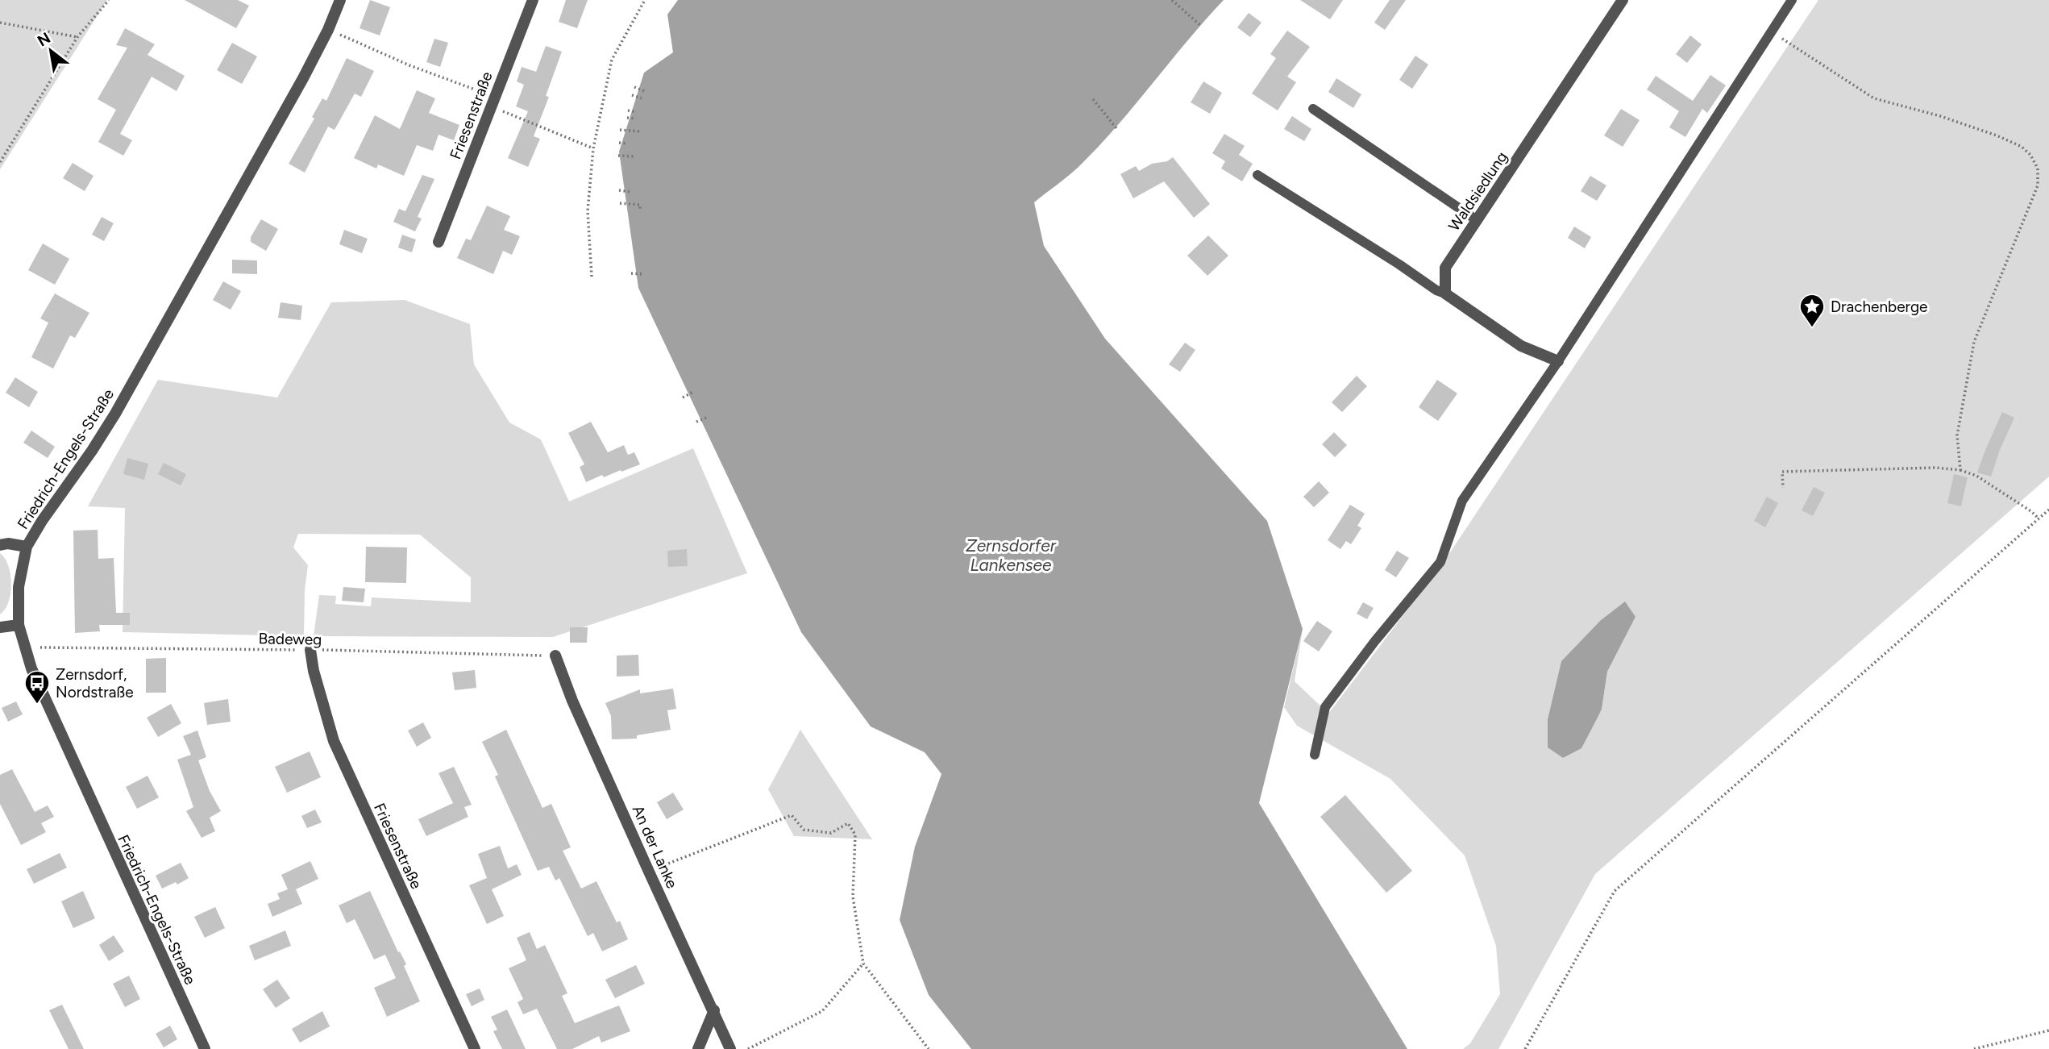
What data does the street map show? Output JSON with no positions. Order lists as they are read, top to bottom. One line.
{"streets":{"street":["Friesenstraße","Waldsiedlung","Friedrich-Engels-Straße","An der Lanke"],"path":["Badeweg"]},"crossings":[["Friesenstraße","Badeweg"],["Friedrich-Engels-Straße","Badeweg"],["Badeweg","An der Lanke"]],"water":["Zernsdorfer Lankensee"],"places":{"place":["Drachenberge"],"bus stop":["Zernsdorf, Nordstraße"]},"north":"top left"}
